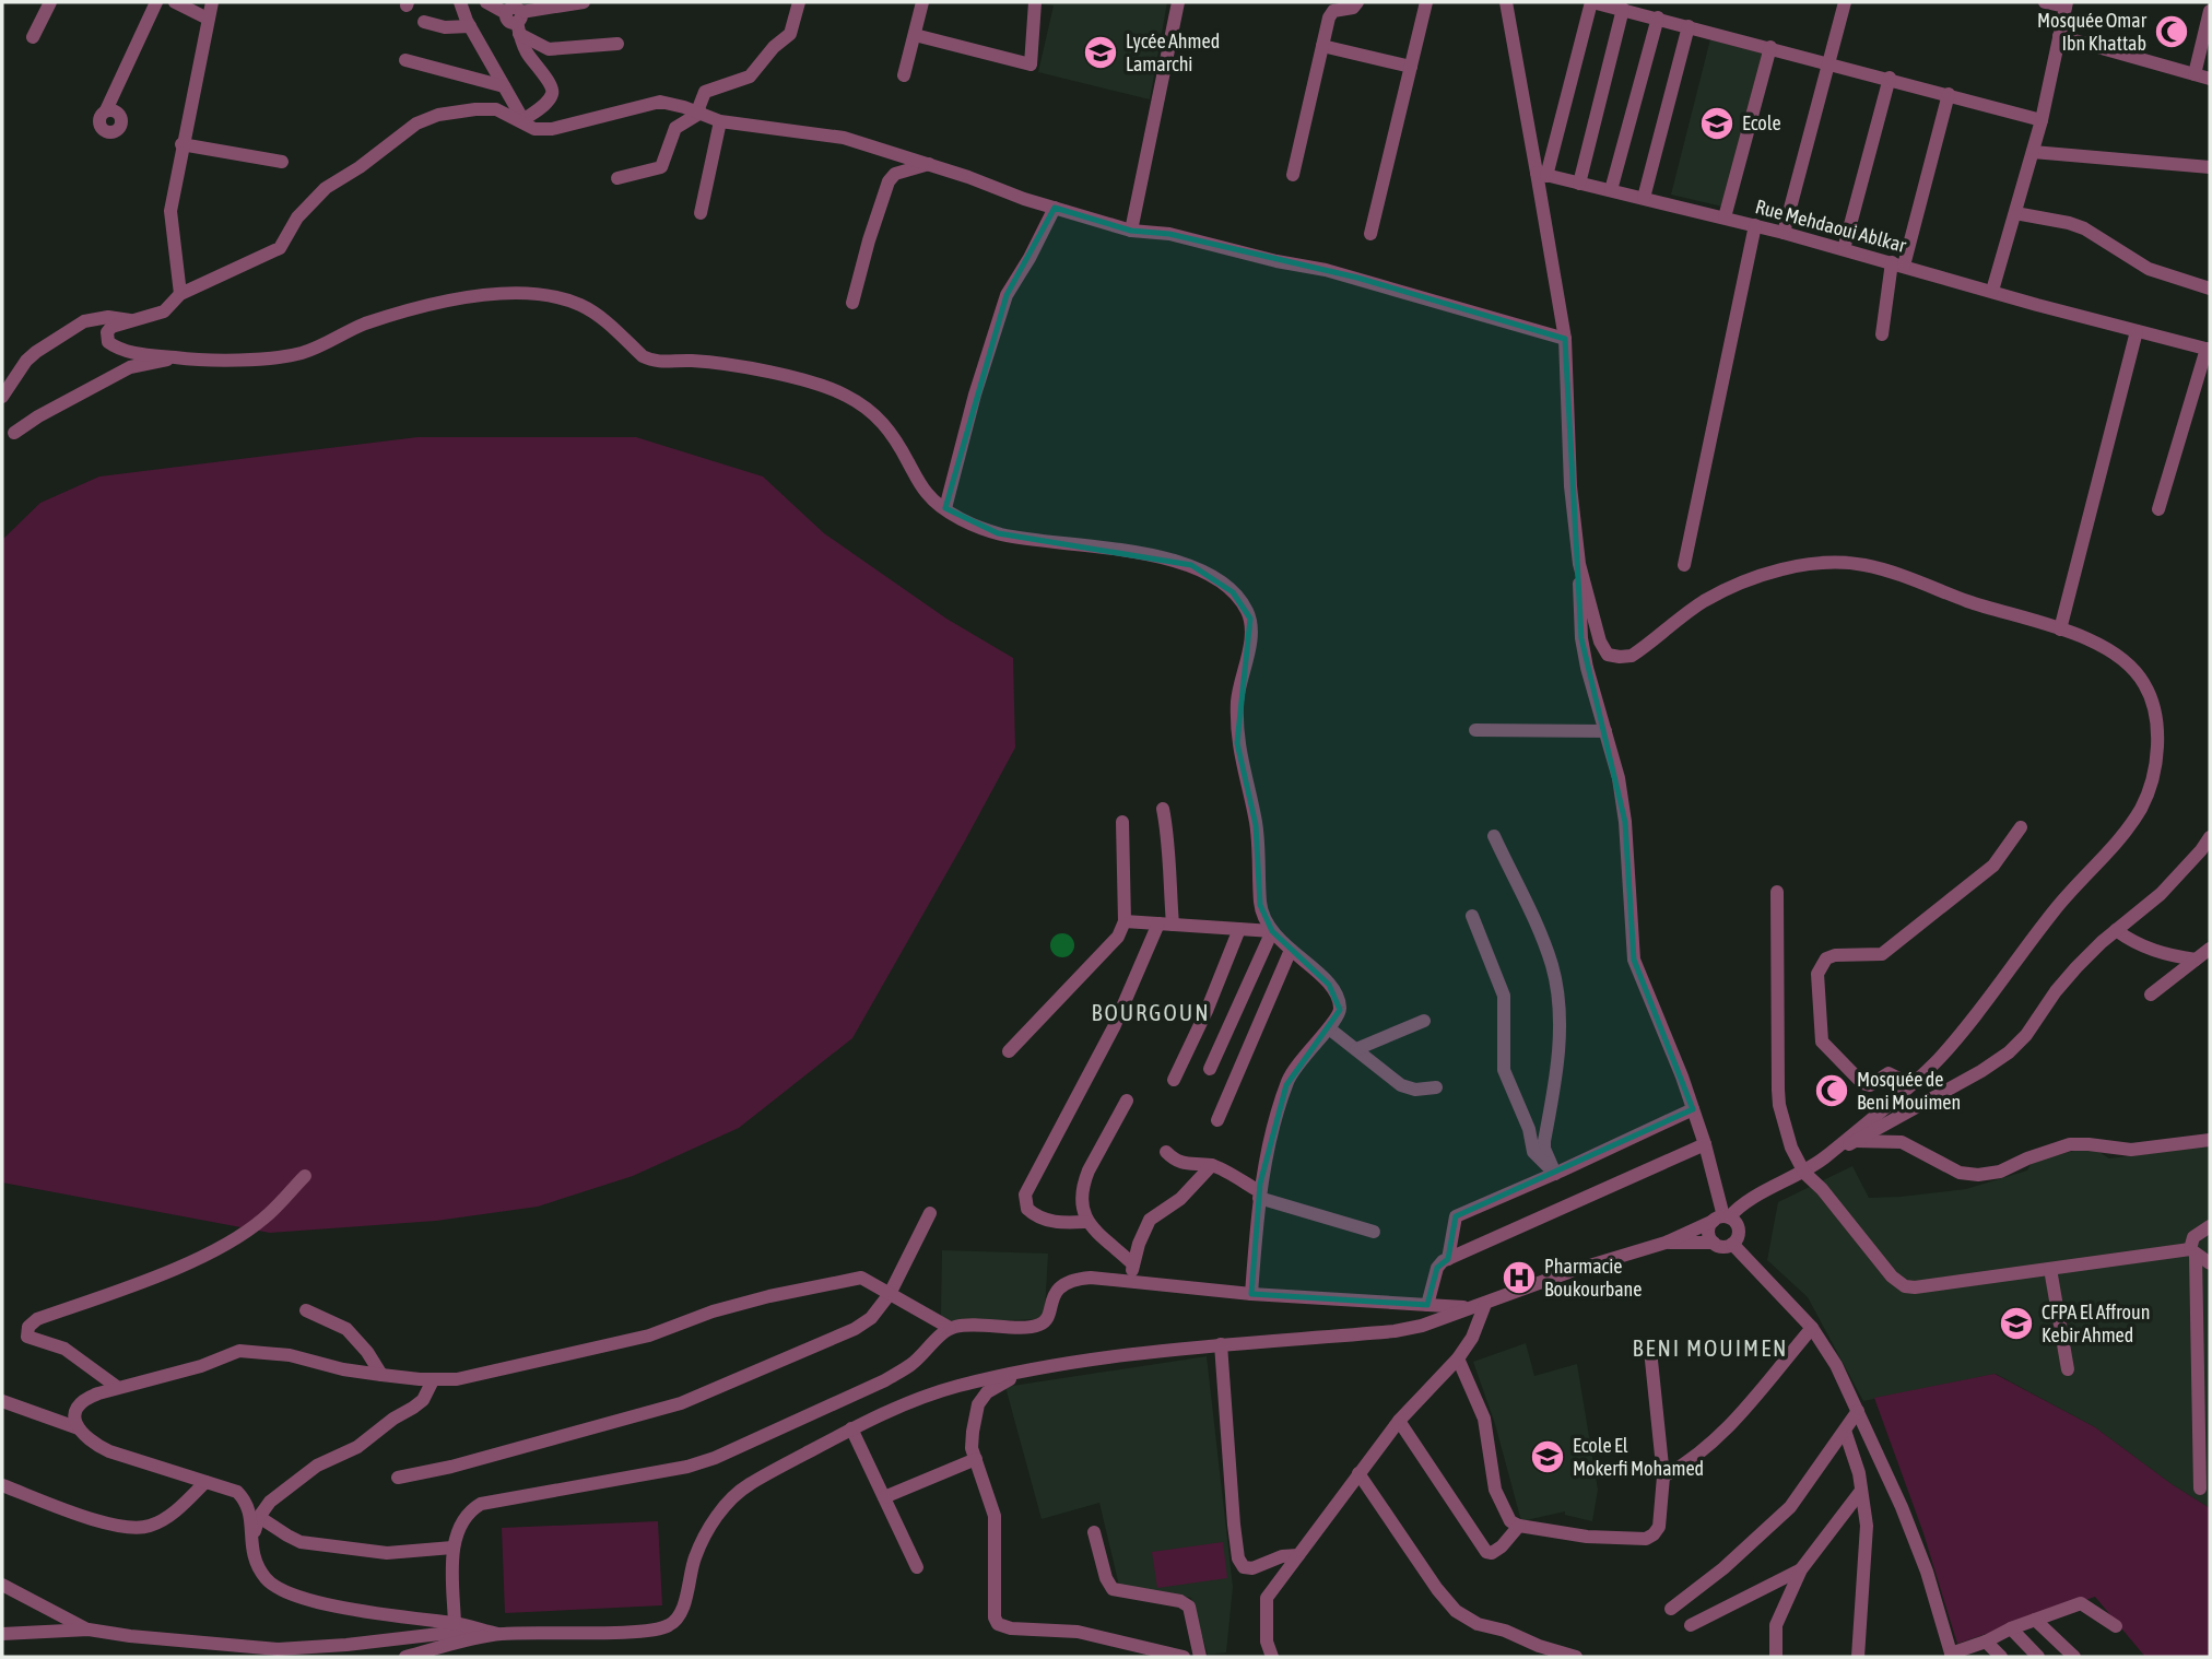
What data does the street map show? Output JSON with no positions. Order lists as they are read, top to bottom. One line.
{"streets":{"street":["Rue Mehdaoui Ablkar"]},"districts":["BOURGOUN","BENI MOUIMEN"],"places":{"mosque":["Mosquée Omar Ibn Khattab","Mosquée de Beni Mouimen"],"school or university":["Lycée Ahmed Lamarchi","Ecole","CFPA El Affroun Kebir Ahmed","Ecole El Mokerfi Mohamed"],"hospital":["Pharmacie Boukourbane"]}}
